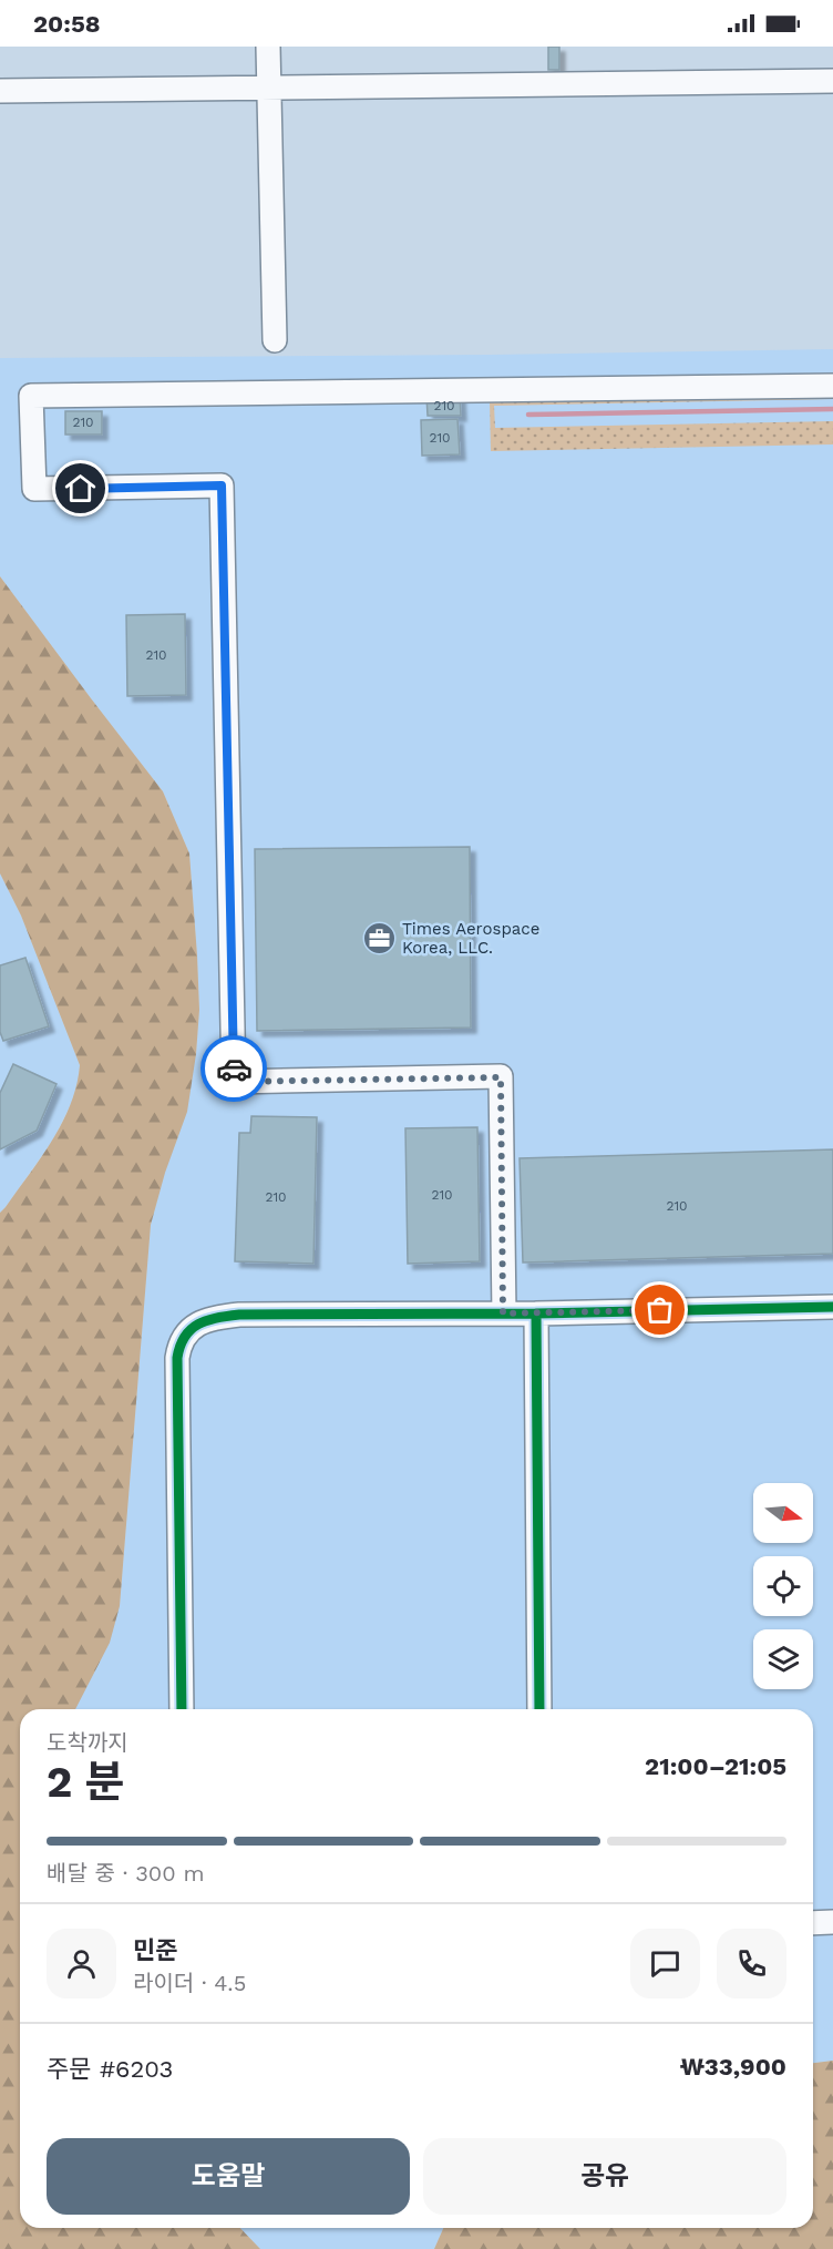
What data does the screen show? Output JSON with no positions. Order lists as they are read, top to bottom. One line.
{"places":{"office":["Times Aerospace Korea, LLC."]},"house_numbers":["210","210","210","210","210","210","210"],"north":"right","page":{"status":"20:58","heading":["2 분","도착까지","21:00–21:05"],"panel":["민준","라이더 · 4.5","주문 #6203","₩33,900"],"bar":"배달 중 · 300 m","buttons":["도움말","공유"]}}
